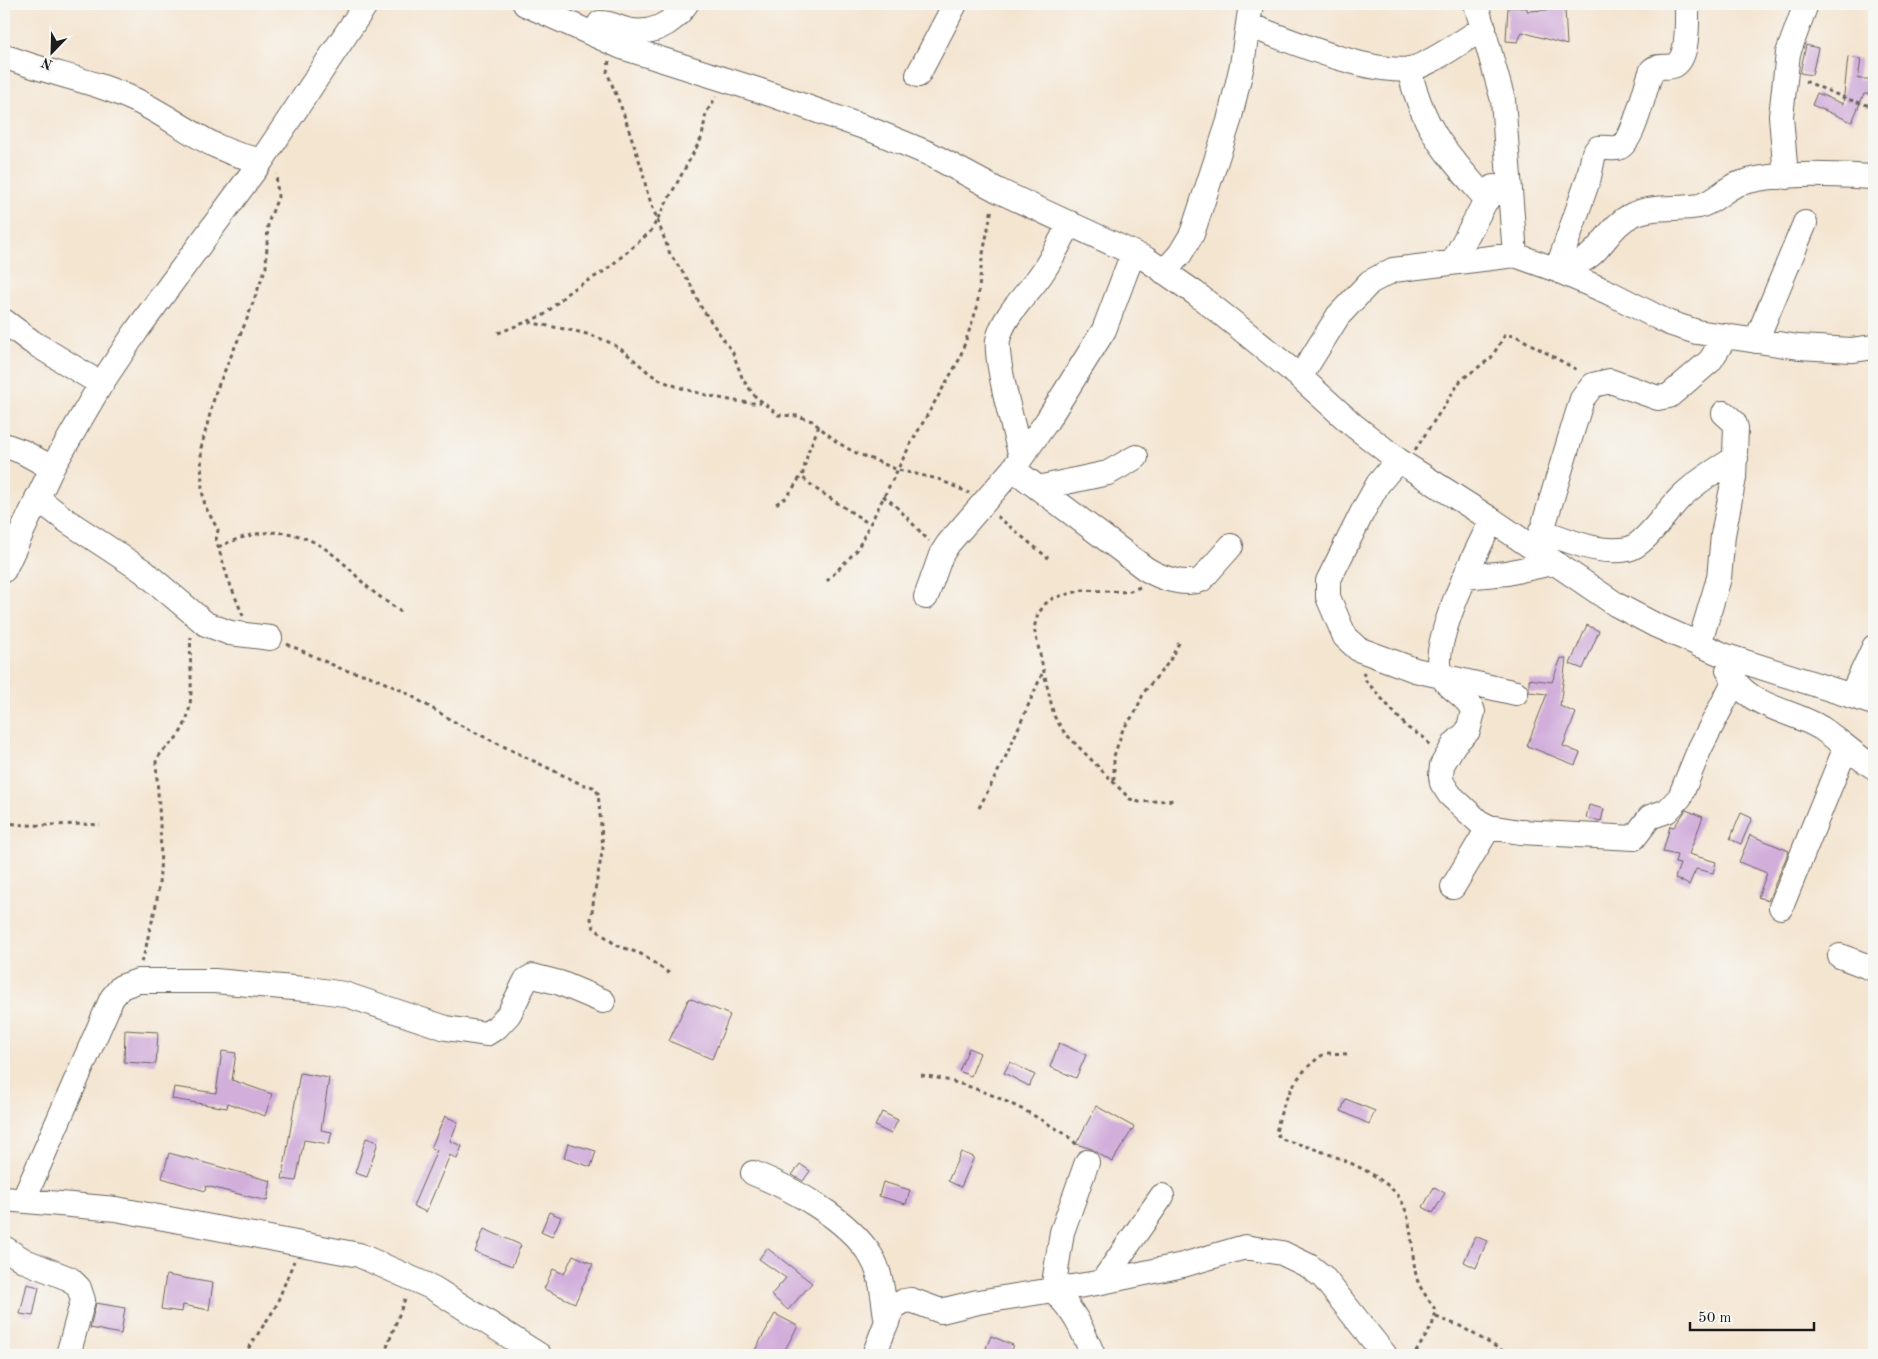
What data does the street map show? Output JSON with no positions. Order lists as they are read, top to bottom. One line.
{"scale_bar":"50 m","north":"bottom left"}
